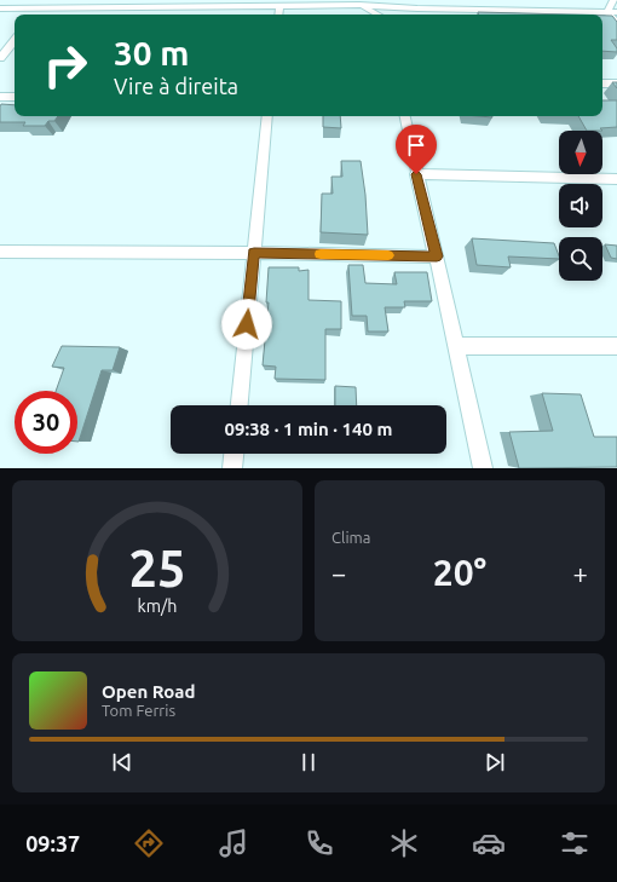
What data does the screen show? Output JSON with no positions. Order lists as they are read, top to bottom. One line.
{"north":"bottom","page":{"turn":["30 m","Vire à direita"],"limit":"30","trip":"09:38 · 1 min · 140 m","tile":"Clima","heat":["−","20°","+"],"song":["Open Road","Tom Ferris"],"tabs":"09:37","gauge":["25","km/h"]}}
